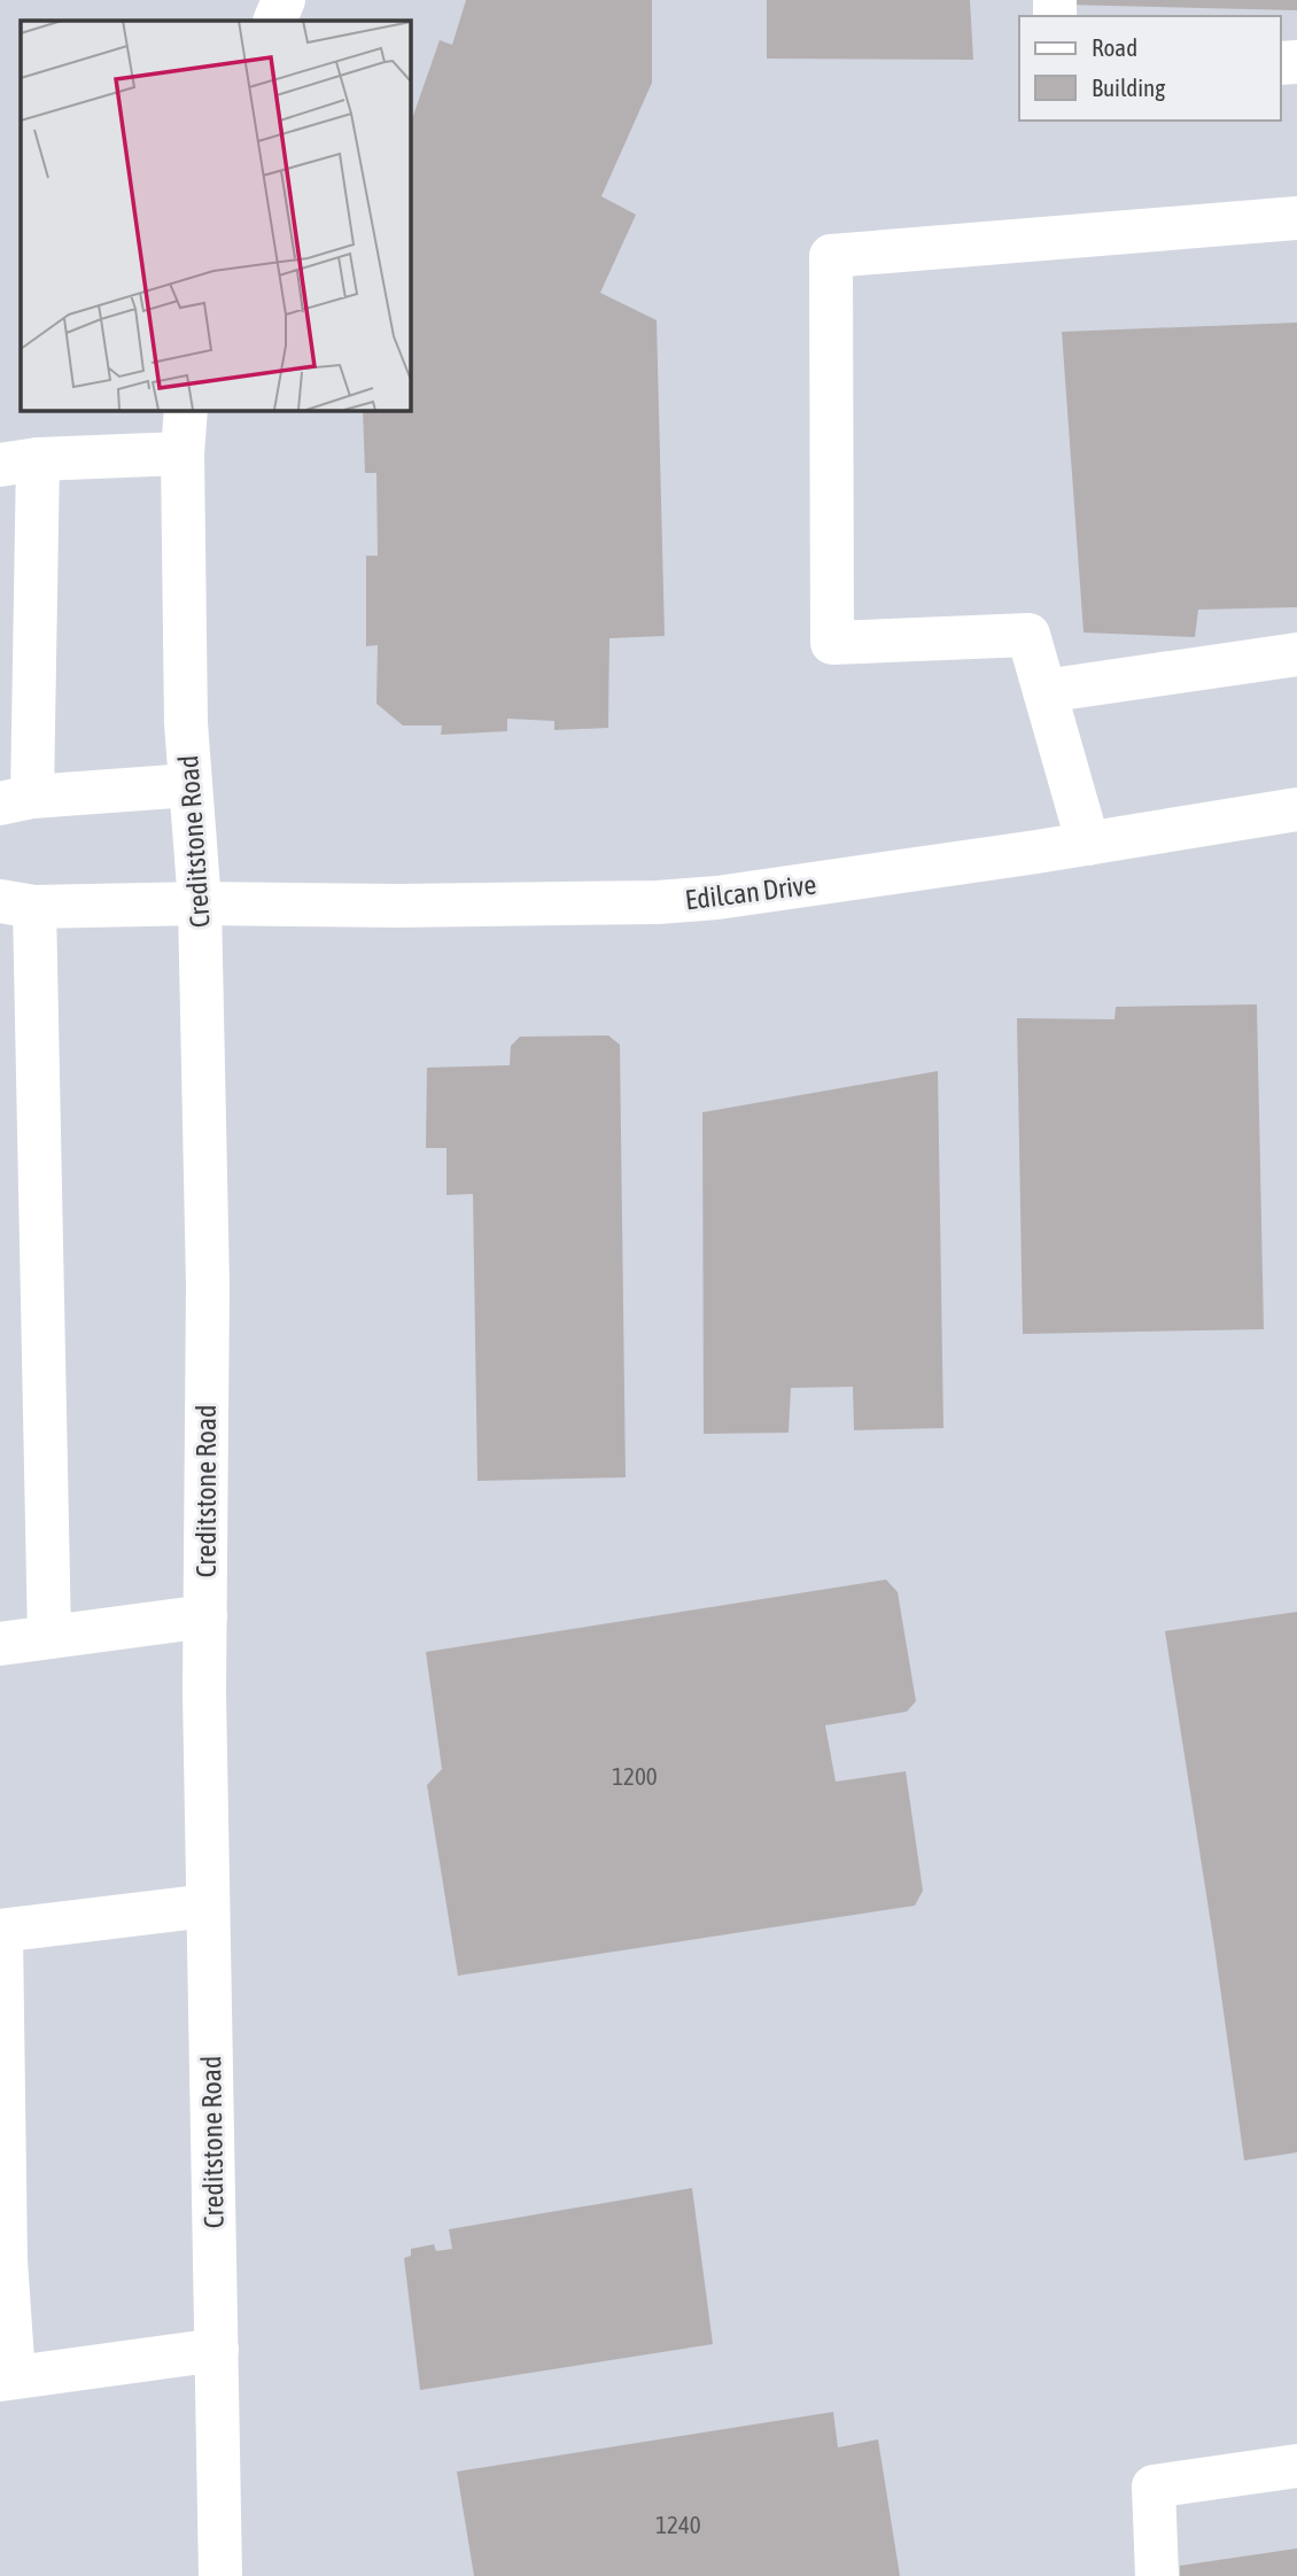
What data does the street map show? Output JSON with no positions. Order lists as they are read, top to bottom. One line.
{"streets":{"street":["Creditstone Road","Edilcan Drive"]},"crossings":[["Creditstone Road","Edilcan Drive"]],"house_numbers":["1200","1240"],"legend":["Road","Building"]}
